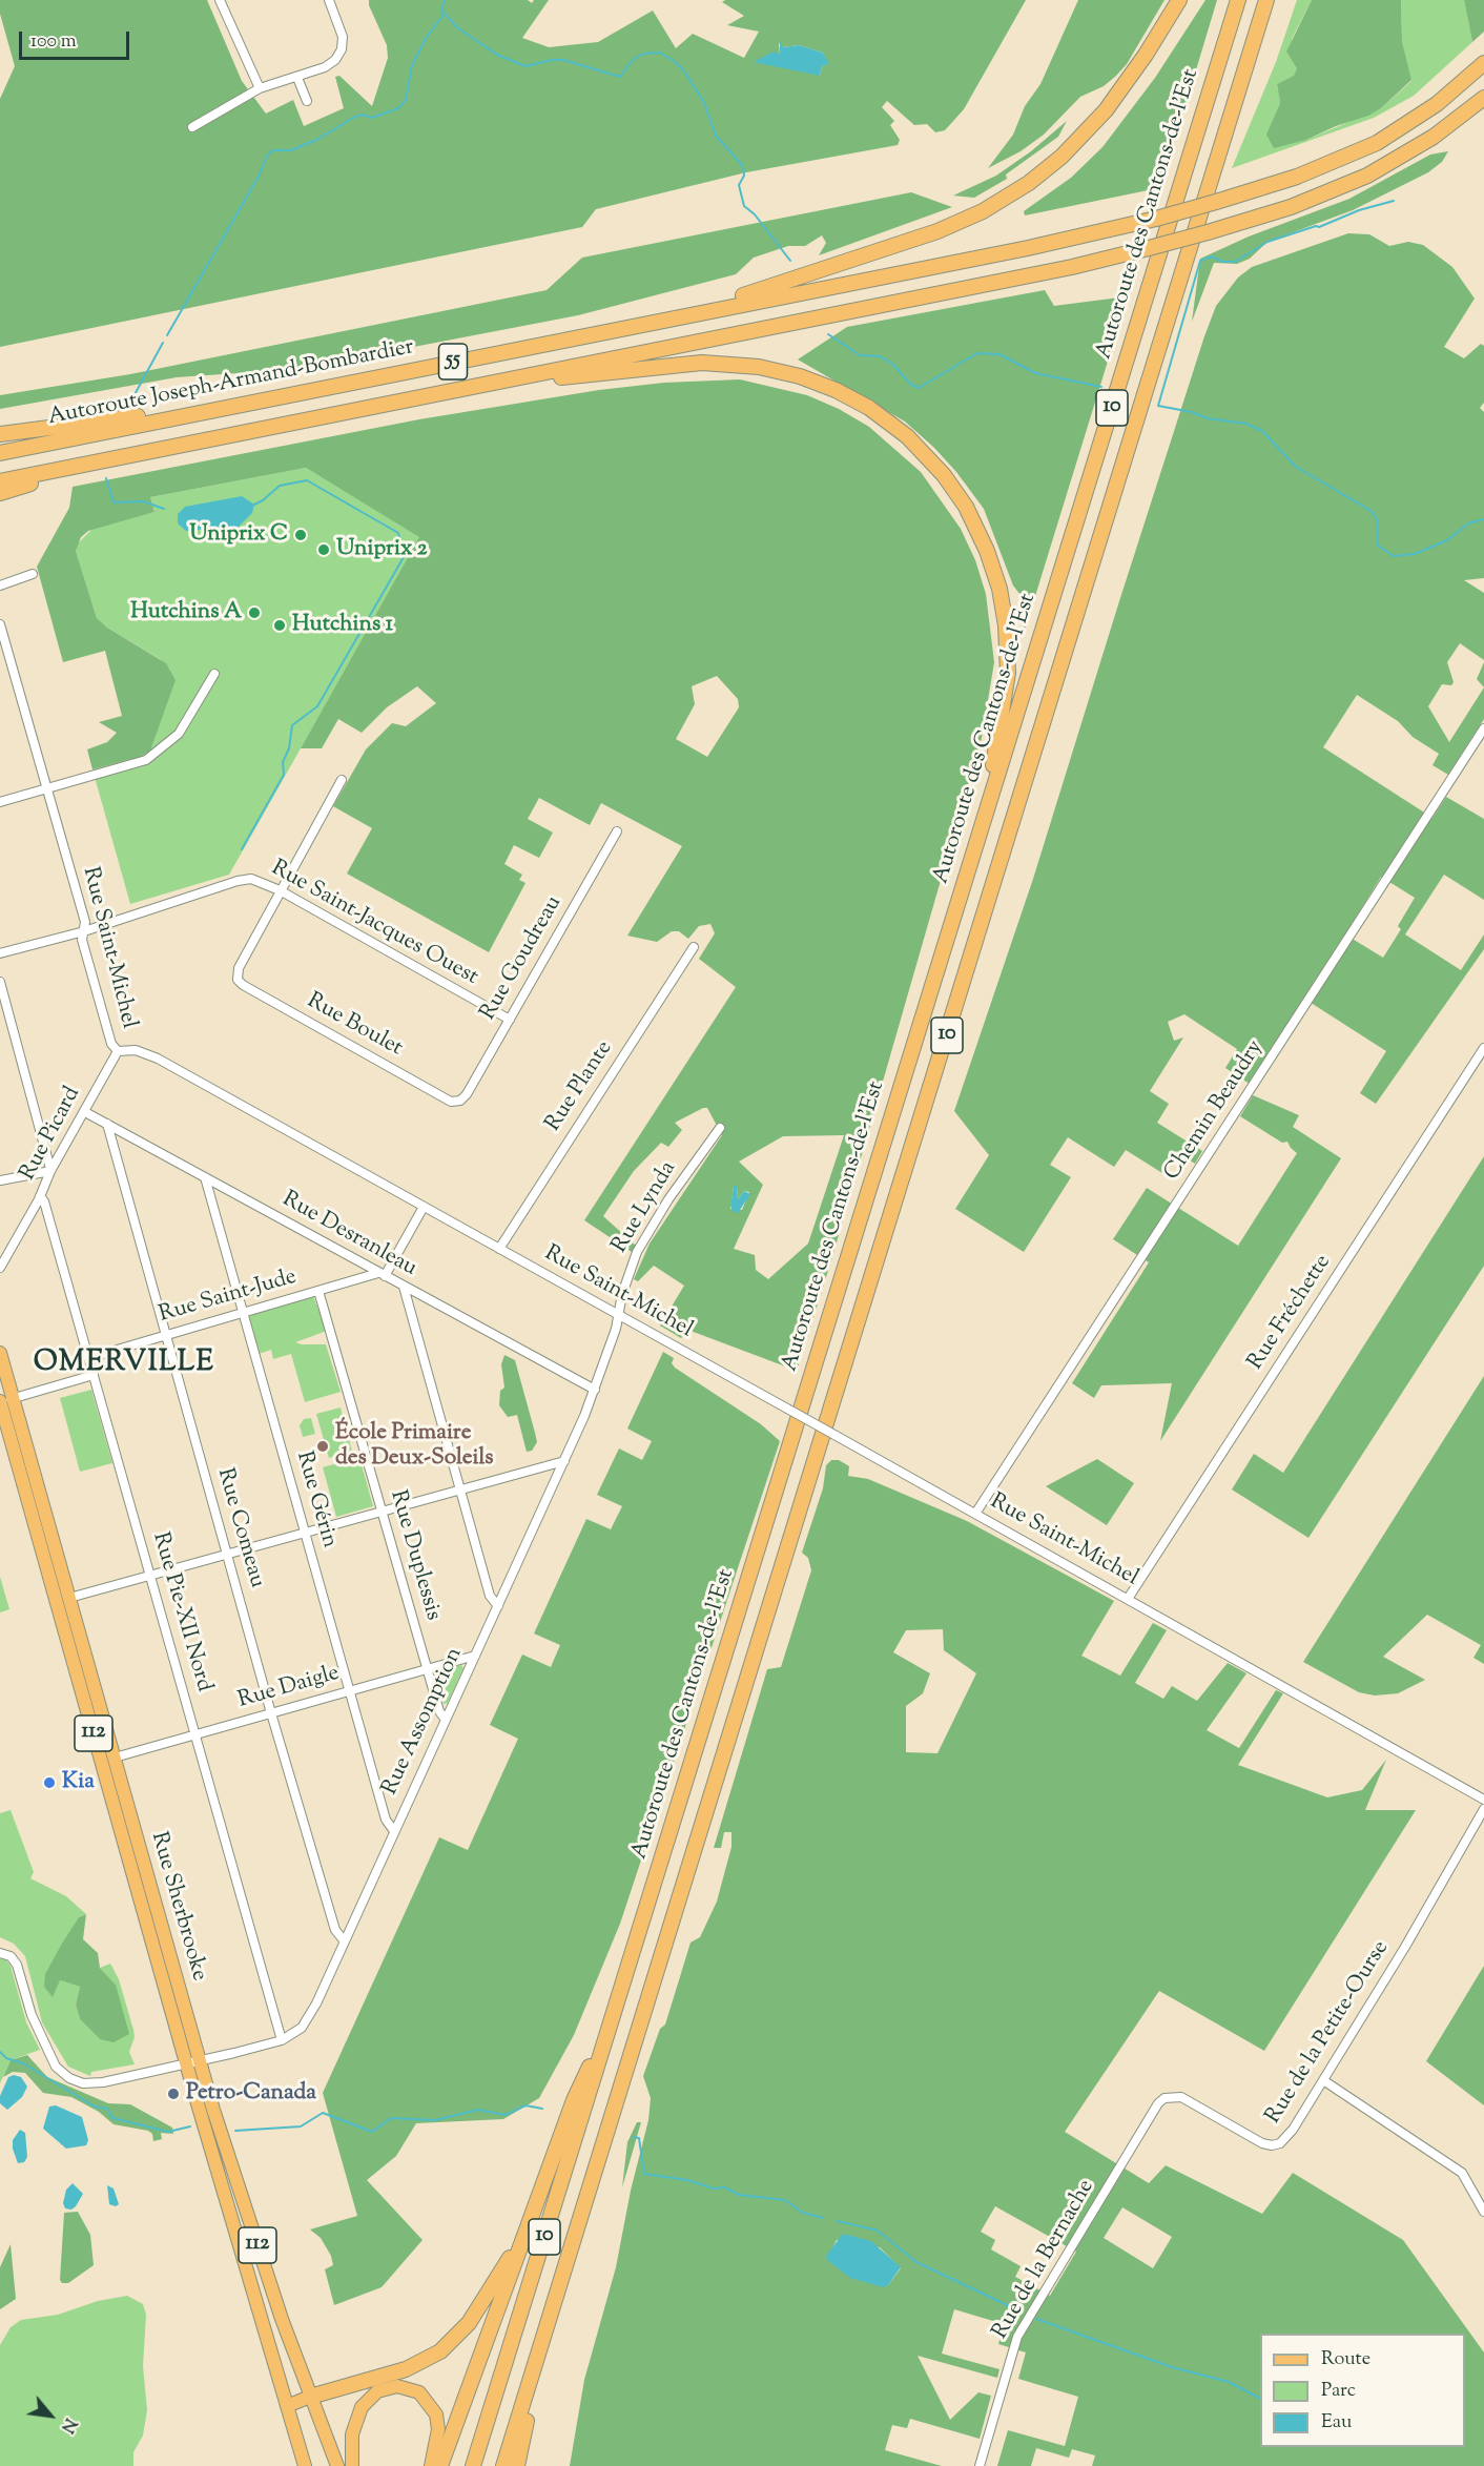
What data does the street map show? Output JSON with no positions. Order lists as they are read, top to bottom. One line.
{"streets":{"highway":["Autoroute des Cantons-de-l'Est","55","Autoroute Joseph-Armand-Bombardier","10"],"main road":["112","Rue Sherbrooke"],"street":["Rue Saint-Jacques Ouest","Rue Saint-Michel","Rue Goudreau","Rue Boulet","Rue Plante","Chemin Beaudry","Rue Picard","Rue Lynda","Rue Desranleau","Rue Saint-Jude","Rue Fréchette","Rue Gérin","Rue Comeau","Rue Duplessis","Rue Pie-XII Nord","Rue Daigle","Rue Assomption","Rue de la Petite-Ourse","Rue de la Bernache"]},"crossings":[["Rue Saint-Jacques Ouest","Rue Saint-Michel"],["Rue Saint-Jacques Ouest","Rue Goudreau"],["Rue Saint-Jacques Ouest","Rue Boulet"],["Rue Saint-Michel","Rue Plante"],["Rue Saint-Michel","Chemin Beaudry"],["Rue Saint-Michel","Rue Picard"],["Rue Saint-Michel","Rue Lynda"],["Rue Saint-Michel","Rue Fréchette"],["Rue Saint-Michel","Rue Assomption"],["Rue Goudreau","Rue Boulet"],["Rue Picard","Rue Desranleau"],["Rue Picard","Rue Pie-XII Nord"],["Rue Lynda","Rue Assomption"],["Rue Desranleau","Rue Saint-Jude"],["Rue Desranleau","Rue Gérin"],["Rue Desranleau","Rue Comeau"],["Rue Desranleau","Rue Assomption"],["Rue Saint-Jude","Rue Gérin"],["Rue Saint-Jude","Rue Comeau"],["Rue Saint-Jude","Rue Duplessis"],["Rue Saint-Jude","Rue Pie-XII Nord"],["Rue Gérin","Rue Daigle"],["Rue Gérin","Rue Assomption"],["Rue Comeau","Rue Daigle"],["Rue Comeau","Rue Assomption"],["Rue Duplessis","Rue Daigle"],["Rue Duplessis","Rue Assomption"],["Rue Pie-XII Nord","Rue Daigle"],["Rue Pie-XII Nord","Rue Assomption"],["Rue Daigle","Rue Assomption"],["Rue Daigle","Rue Sherbrooke"],["Rue Assomption","Rue Sherbrooke"],["Rue de la Petite-Ourse","Rue de la Bernache"]],"districts":["OMERVILLE"],"places":["Uniprix C","Uniprix 2","Hutchins A","Hutchins 1","École Primaire des Deux-Soleils","Kia","Petro-Canada"],"legend":["Route","Parc","Eau"],"scale_bar":"100 m","north":"bottom right"}
